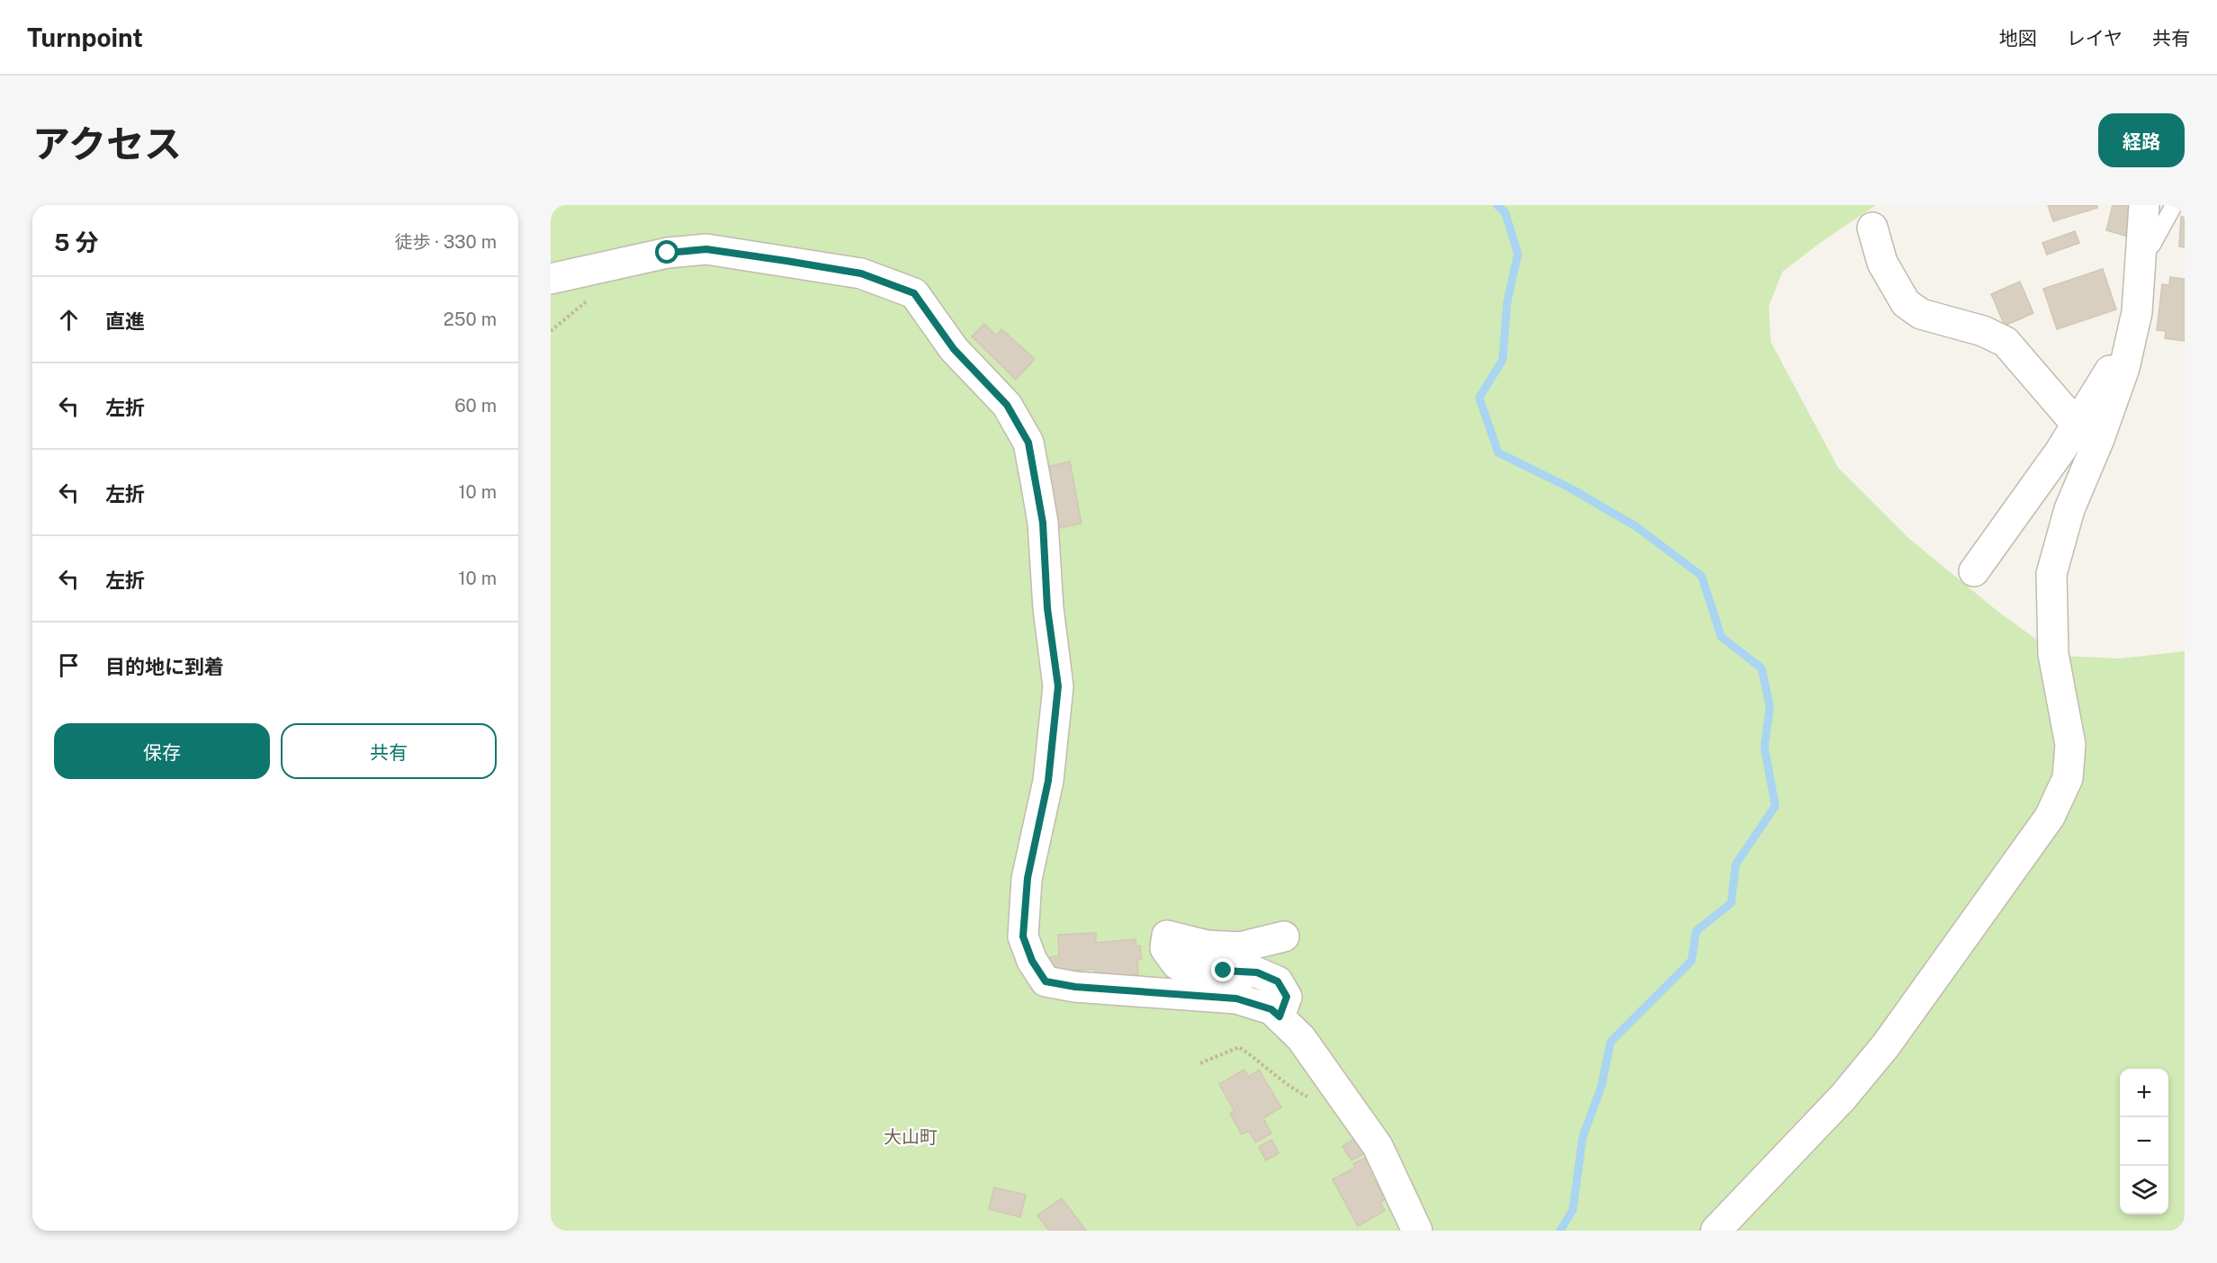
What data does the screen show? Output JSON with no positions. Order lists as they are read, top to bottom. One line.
{"districts":["大山町"],"page":{"header":"Turnpoint","nav":["地図","レイヤ","共有"],"title":"アクセス","buttons":["経路",["保存","共有"]],"heading":["5 分","徒歩 · 330 m"],"list":[["直進","250 m"],["左折","60 m"],["左折","10 m"],["左折","10 m"],"目的地に到着"],"map_buttons":["+","−"]}}
